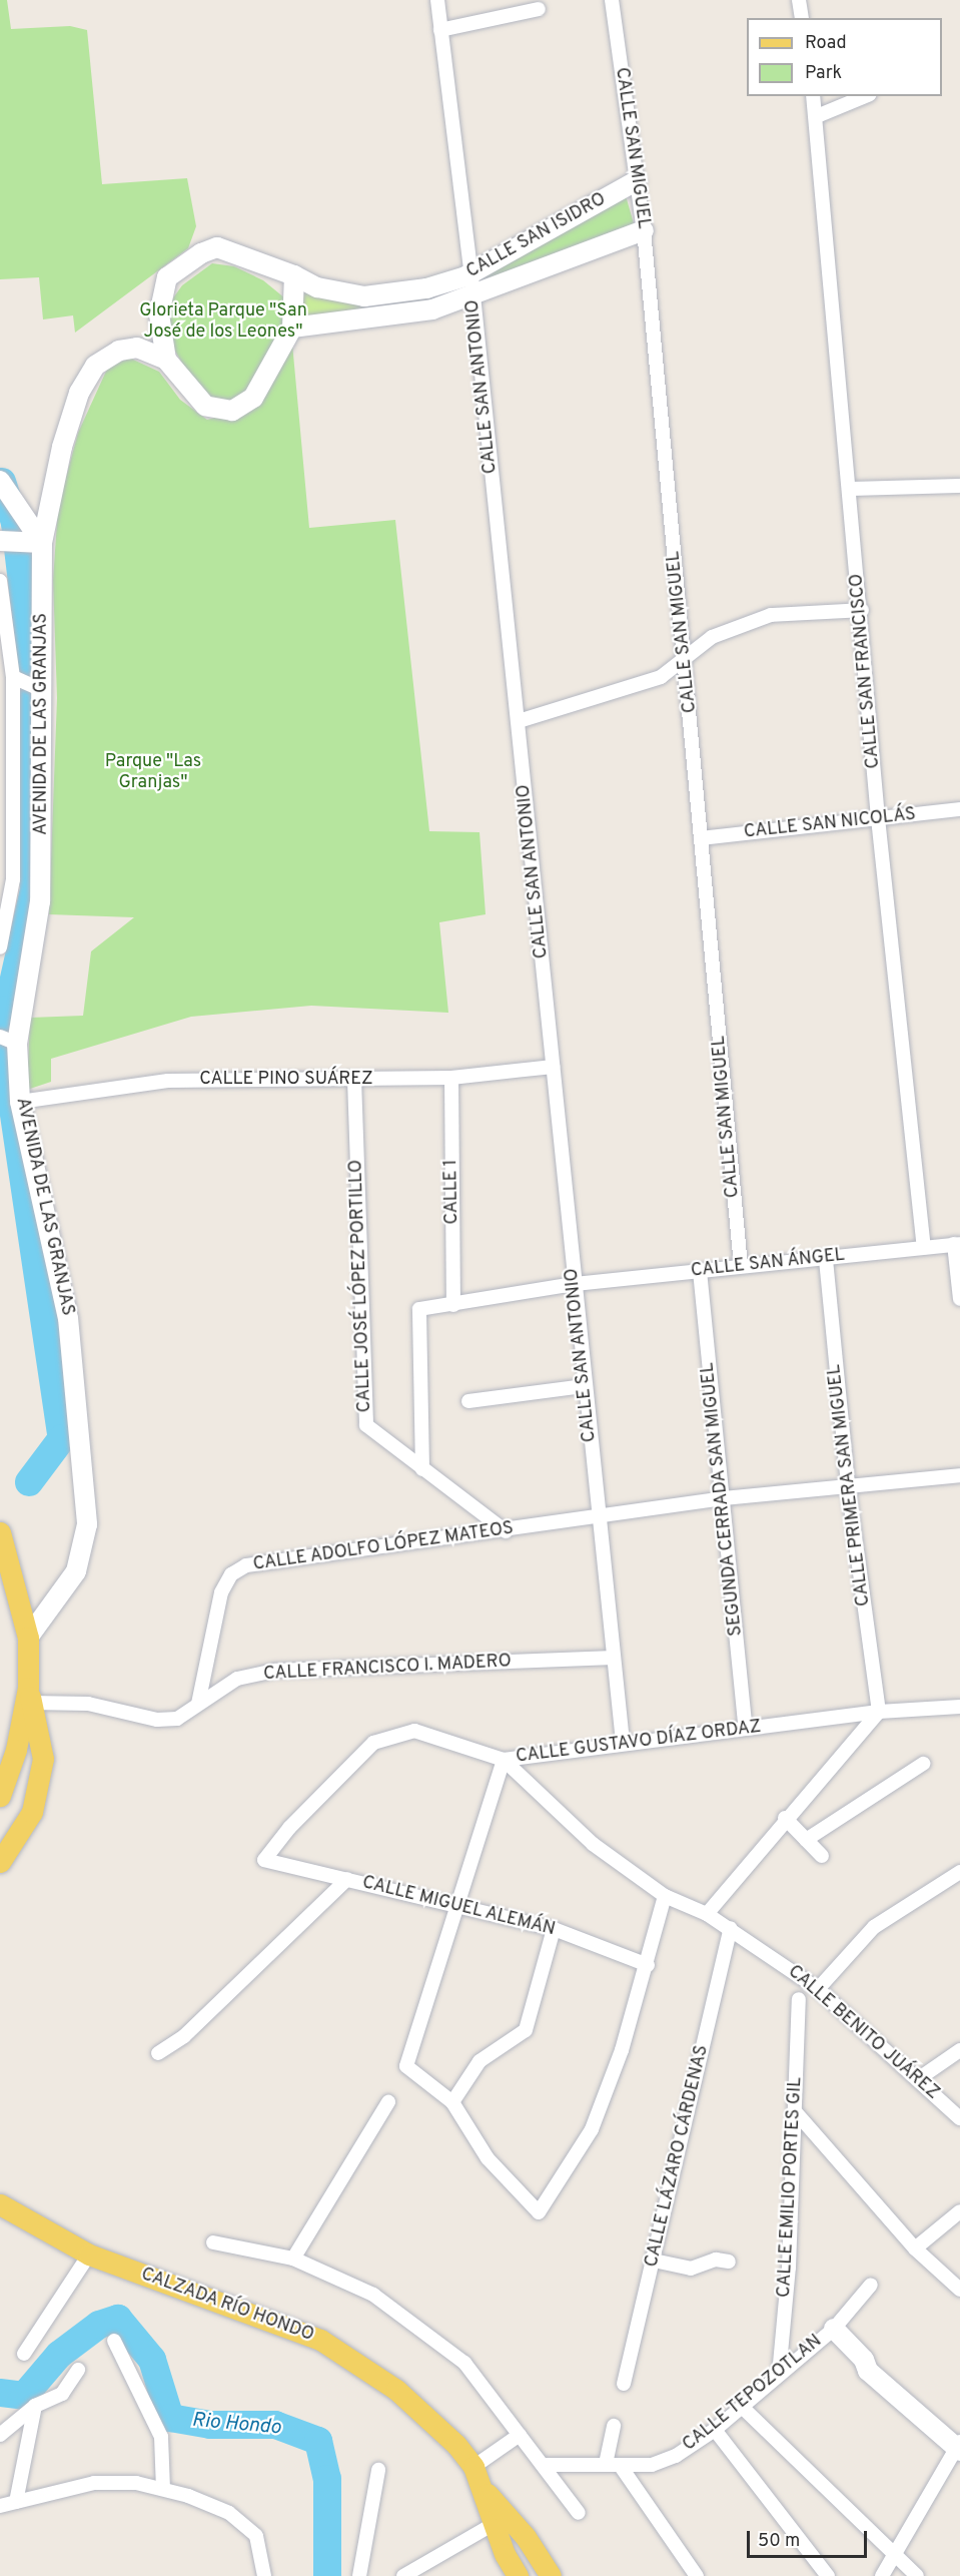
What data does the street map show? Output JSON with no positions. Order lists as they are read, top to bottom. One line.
{"streets":{"main road":["CALZADA RÍO HONDO"],"street":["CALLE SAN MIGUEL","CALLE SAN ISIDRO","CALLE SAN ANTONIO","CALLE SAN FRANCISCO","AVENIDA DE LAS GRANJAS","CALLE SAN NICOLÁS","CALLE PINO SUÁREZ","CALLE 1","CALLE SAN ÁNGEL","CALLE JOSÉ LÓPEZ PORTILLO","CALLE PRIMERA SAN MIGUEL","SEGUNDA CERRADA SAN MIGUEL","CALLE ADOLFO LÓPEZ MATEOS","CALLE FRANCISCO I. MADERO","CALLE GUSTAVO DÍAZ ORDAZ","CALLE MIGUEL ALEMÁN","CALLE BENITO JUÁREZ","CALLE LÁZARO CÁRDENAS","CALLE EMILIO PORTES GIL","CALLE TEPOZOTLAN"]},"crossings":[["CALLE SAN MIGUEL","CALLE SAN ISIDRO"],["CALLE SAN MIGUEL","CALLE SAN NICOLÁS"],["CALLE SAN MIGUEL","CALLE SAN ÁNGEL"],["CALLE SAN ISIDRO","CALLE SAN ANTONIO"],["CALLE SAN ISIDRO","AVENIDA DE LAS GRANJAS"],["CALLE SAN ANTONIO","CALLE PINO SUÁREZ"],["CALLE SAN ANTONIO","CALLE SAN ÁNGEL"],["CALLE SAN ANTONIO","CALLE ADOLFO LÓPEZ MATEOS"],["CALLE SAN ANTONIO","CALLE FRANCISCO I. MADERO"],["CALLE SAN ANTONIO","CALLE GUSTAVO DÍAZ ORDAZ"],["CALLE SAN FRANCISCO","CALLE SAN NICOLÁS"],["CALLE SAN FRANCISCO","CALLE SAN ÁNGEL"],["AVENIDA DE LAS GRANJAS","CALLE PINO SUÁREZ"],["CALLE PINO SUÁREZ","CALLE 1"],["CALLE PINO SUÁREZ","CALLE JOSÉ LÓPEZ PORTILLO"],["CALLE 1","CALLE SAN ÁNGEL"],["CALLE SAN ÁNGEL","CALLE JOSÉ LÓPEZ PORTILLO"],["CALLE SAN ÁNGEL","CALLE PRIMERA SAN MIGUEL"],["CALLE SAN ÁNGEL","SEGUNDA CERRADA SAN MIGUEL"],["CALLE JOSÉ LÓPEZ PORTILLO","CALLE ADOLFO LÓPEZ MATEOS"],["CALLE PRIMERA SAN MIGUEL","CALLE ADOLFO LÓPEZ MATEOS"],["CALLE PRIMERA SAN MIGUEL","CALLE GUSTAVO DÍAZ ORDAZ"],["SEGUNDA CERRADA SAN MIGUEL","CALLE ADOLFO LÓPEZ MATEOS"],["SEGUNDA CERRADA SAN MIGUEL","CALLE GUSTAVO DÍAZ ORDAZ"],["CALLE ADOLFO LÓPEZ MATEOS","CALLE FRANCISCO I. MADERO"],["CALLE GUSTAVO DÍAZ ORDAZ","CALLE MIGUEL ALEMÁN"],["CALLE GUSTAVO DÍAZ ORDAZ","CALLE BENITO JUÁREZ"],["CALLE BENITO JUÁREZ","CALLE LÁZARO CÁRDENAS"],["CALLE EMILIO PORTES GIL","CALLE TEPOZOTLAN"]],"water":["Rio Hondo"],"parks":["Glorieta Parque \"San José de los Leones\"","Parque \"Las Granjas\""],"legend":["Road","Park"],"scale_bar":"50 m"}
